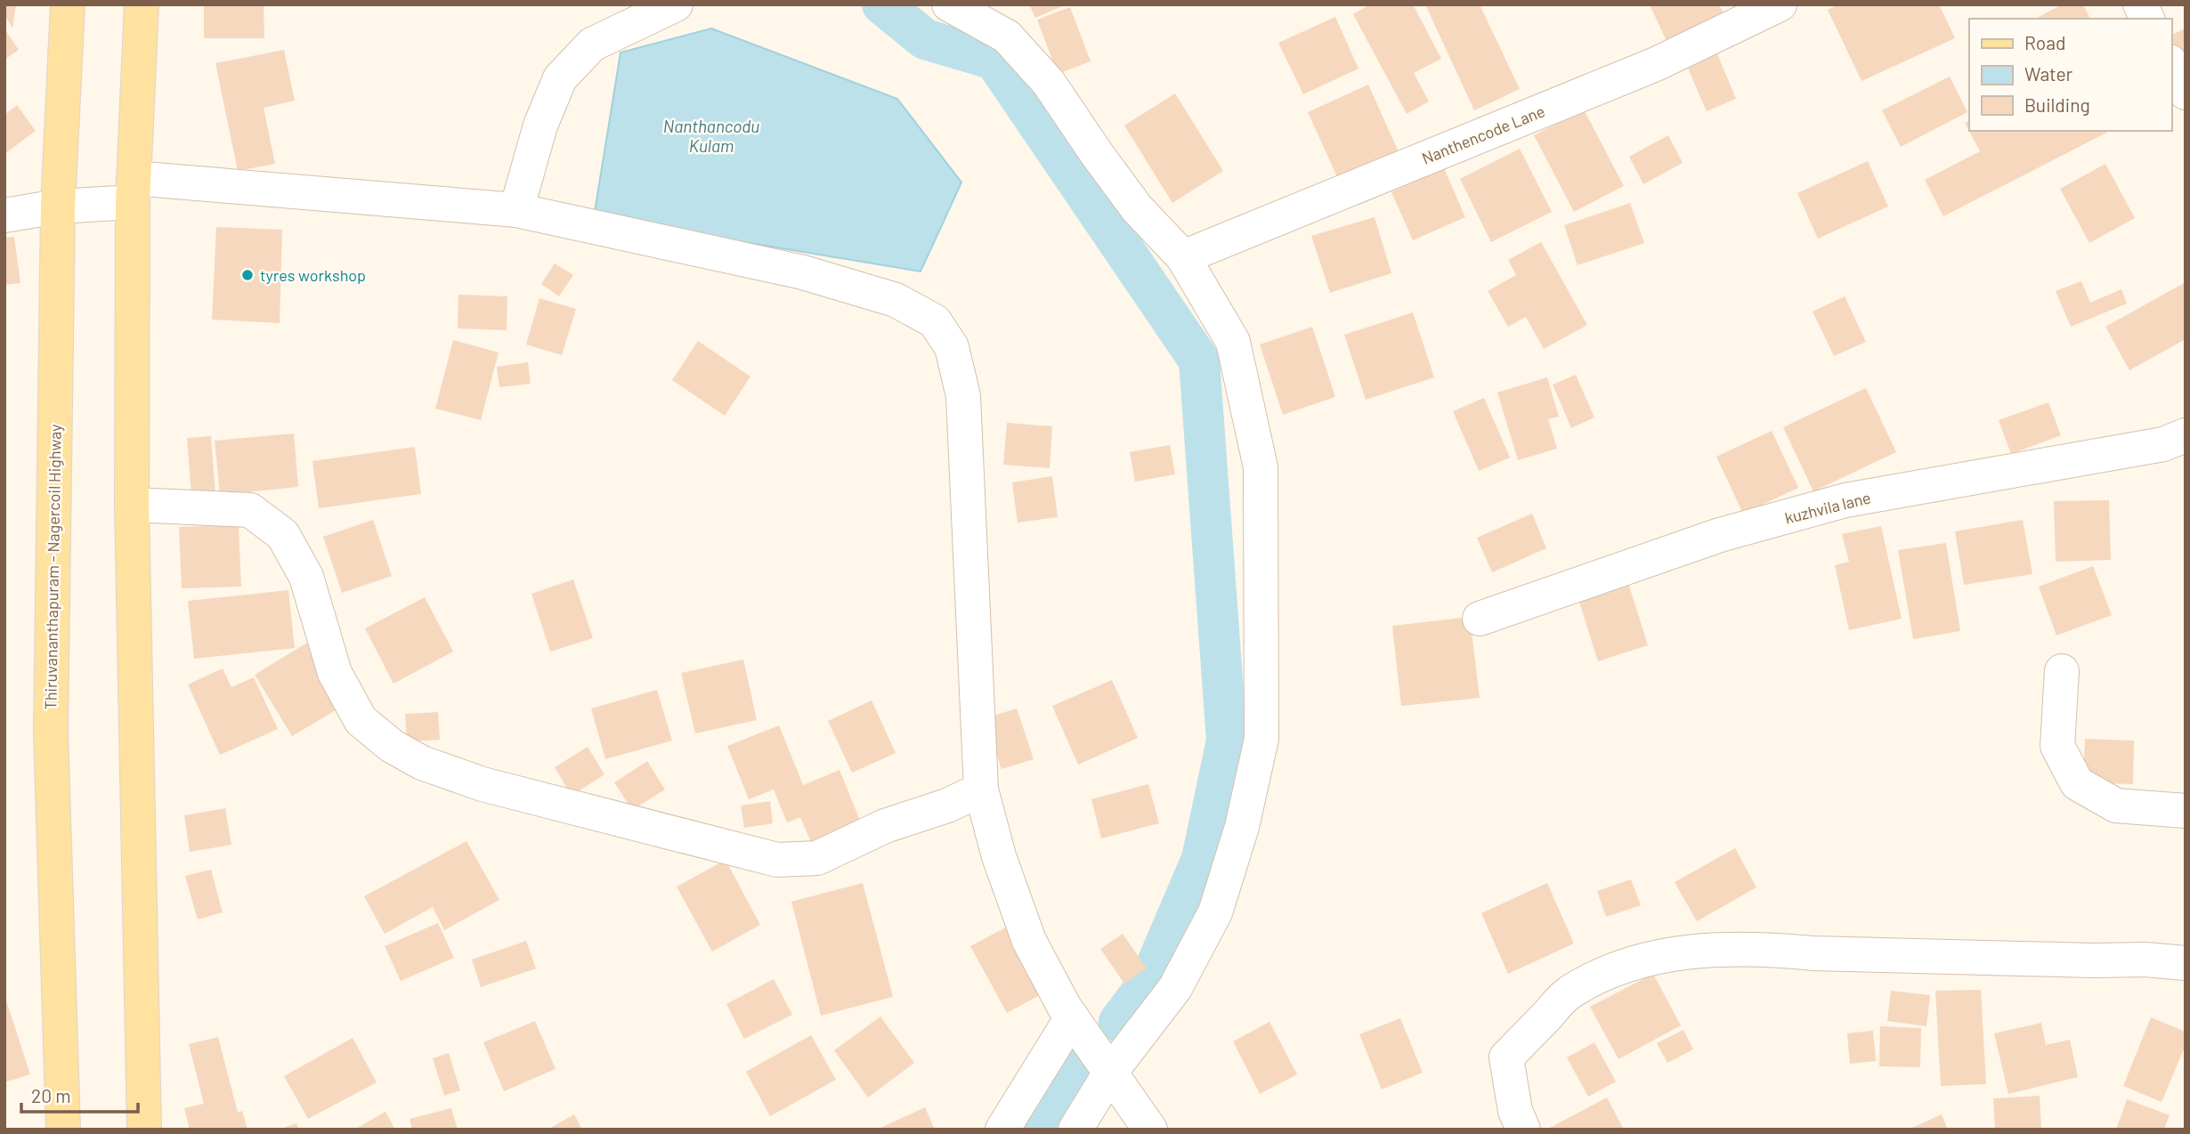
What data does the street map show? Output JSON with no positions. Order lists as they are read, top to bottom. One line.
{"streets":{"main road":["Thiruvananthapuram - Nagercoil Highway"],"street":["Nanthencode Lane","kuzhvila lane"]},"water":["Nanthancodu Kulam"],"places":["tyres workshop"],"legend":["Road","Water","Building"],"scale_bar":"20 m"}
